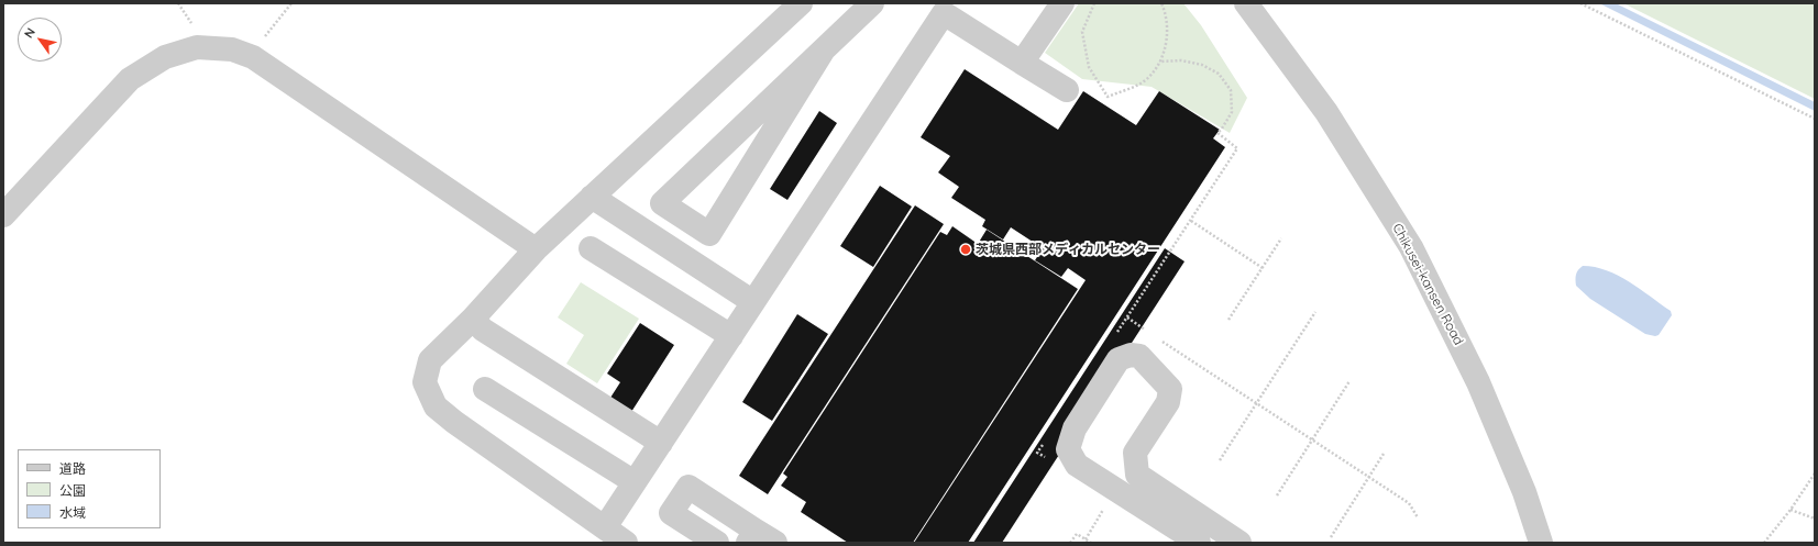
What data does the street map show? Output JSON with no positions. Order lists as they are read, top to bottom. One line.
{"streets":{"street":["Chikusei-kansen Road"]},"places":["茨城県西部メディカルセンター"],"legend":["道路","公園","水域"],"north":"top left"}
